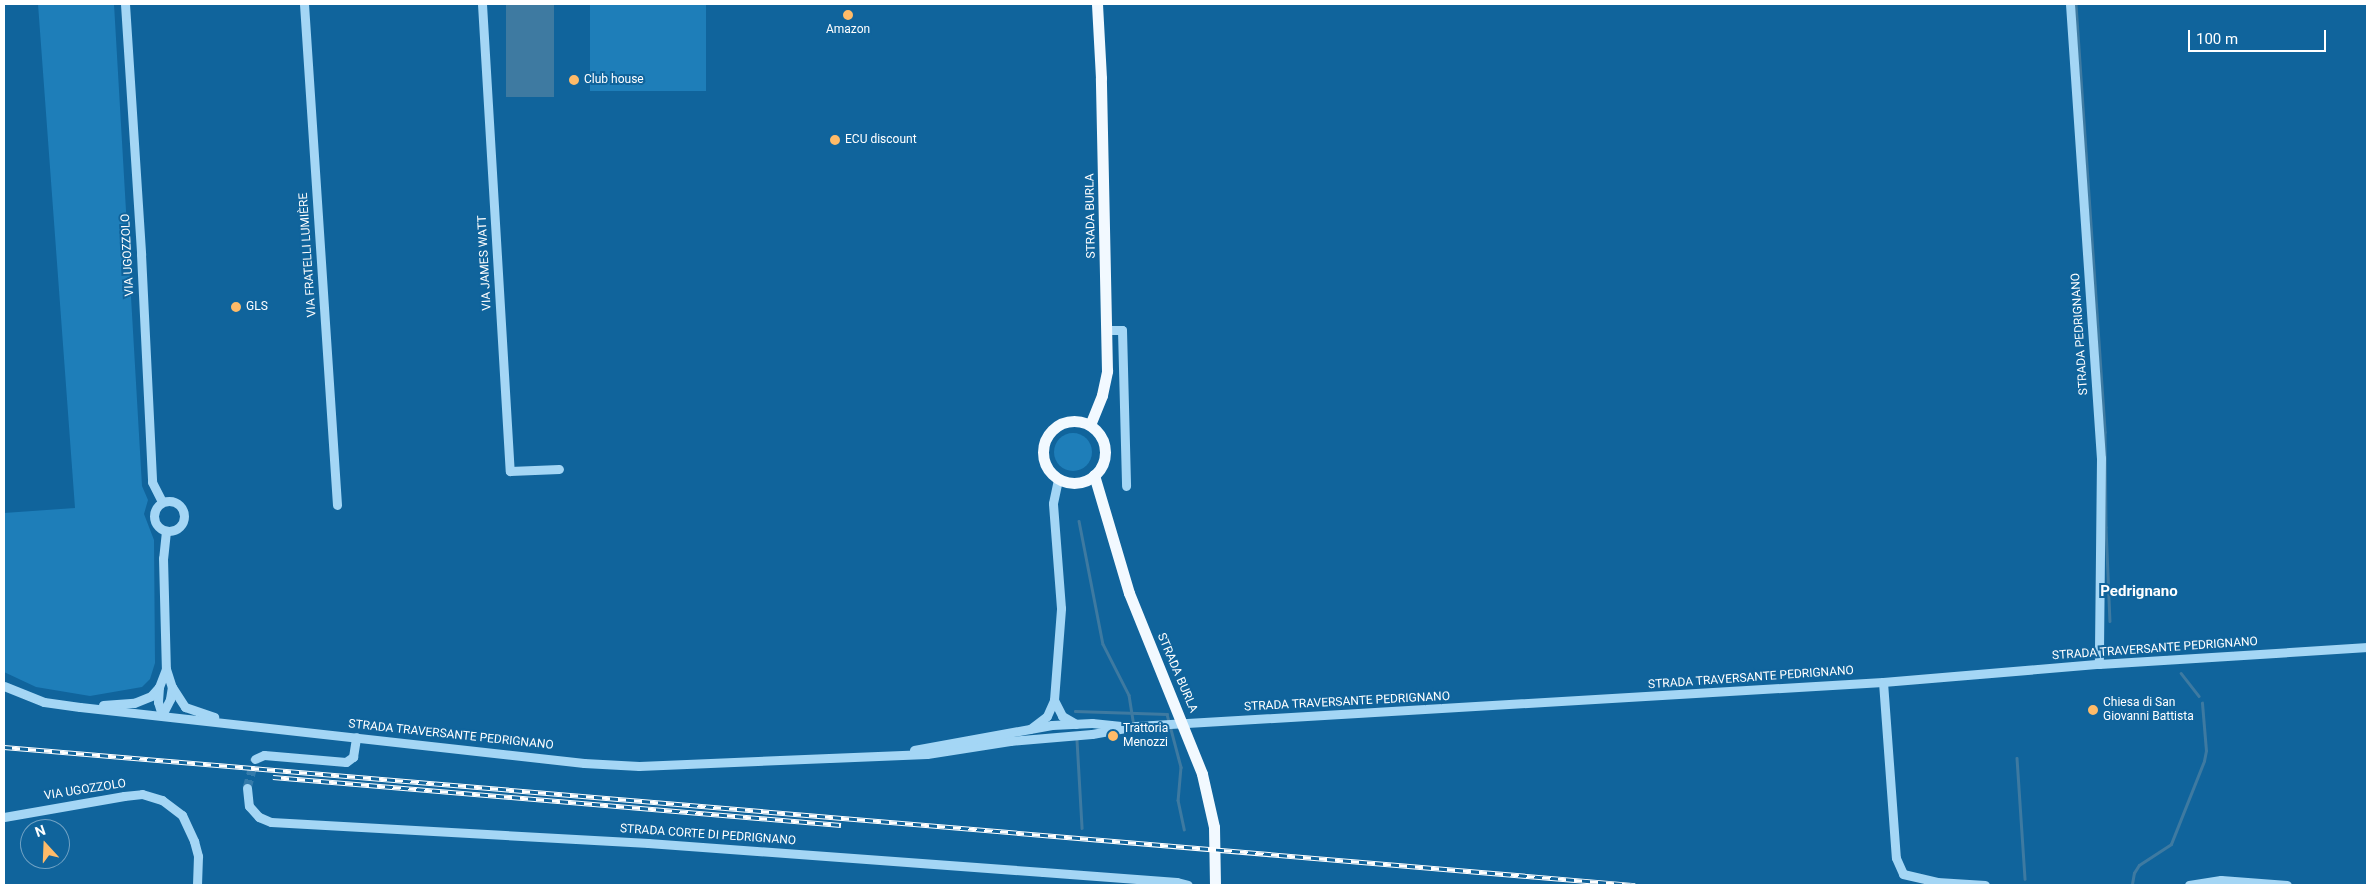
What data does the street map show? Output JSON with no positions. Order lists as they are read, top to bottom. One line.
{"streets":{"main road":["STRADA BURLA"],"street":["VIA UGOZZOLO","VIA FRATELLI LUMIÈRE","VIA JAMES WATT","STRADA PEDRIGNANO","STRADA TRAVERSANTE PEDRIGNANO","STRADA CORTE DI PEDRIGNANO"]},"crossings":[["STRADA PEDRIGNANO","STRADA TRAVERSANTE PEDRIGNANO"]],"districts":["Pedrignano"],"places":["Amazon","Club house","ECU discount","GLS","Chiesa di San Giovanni Battista","Trattoria Menozzi"],"scale_bar":"100 m","north":"top"}
